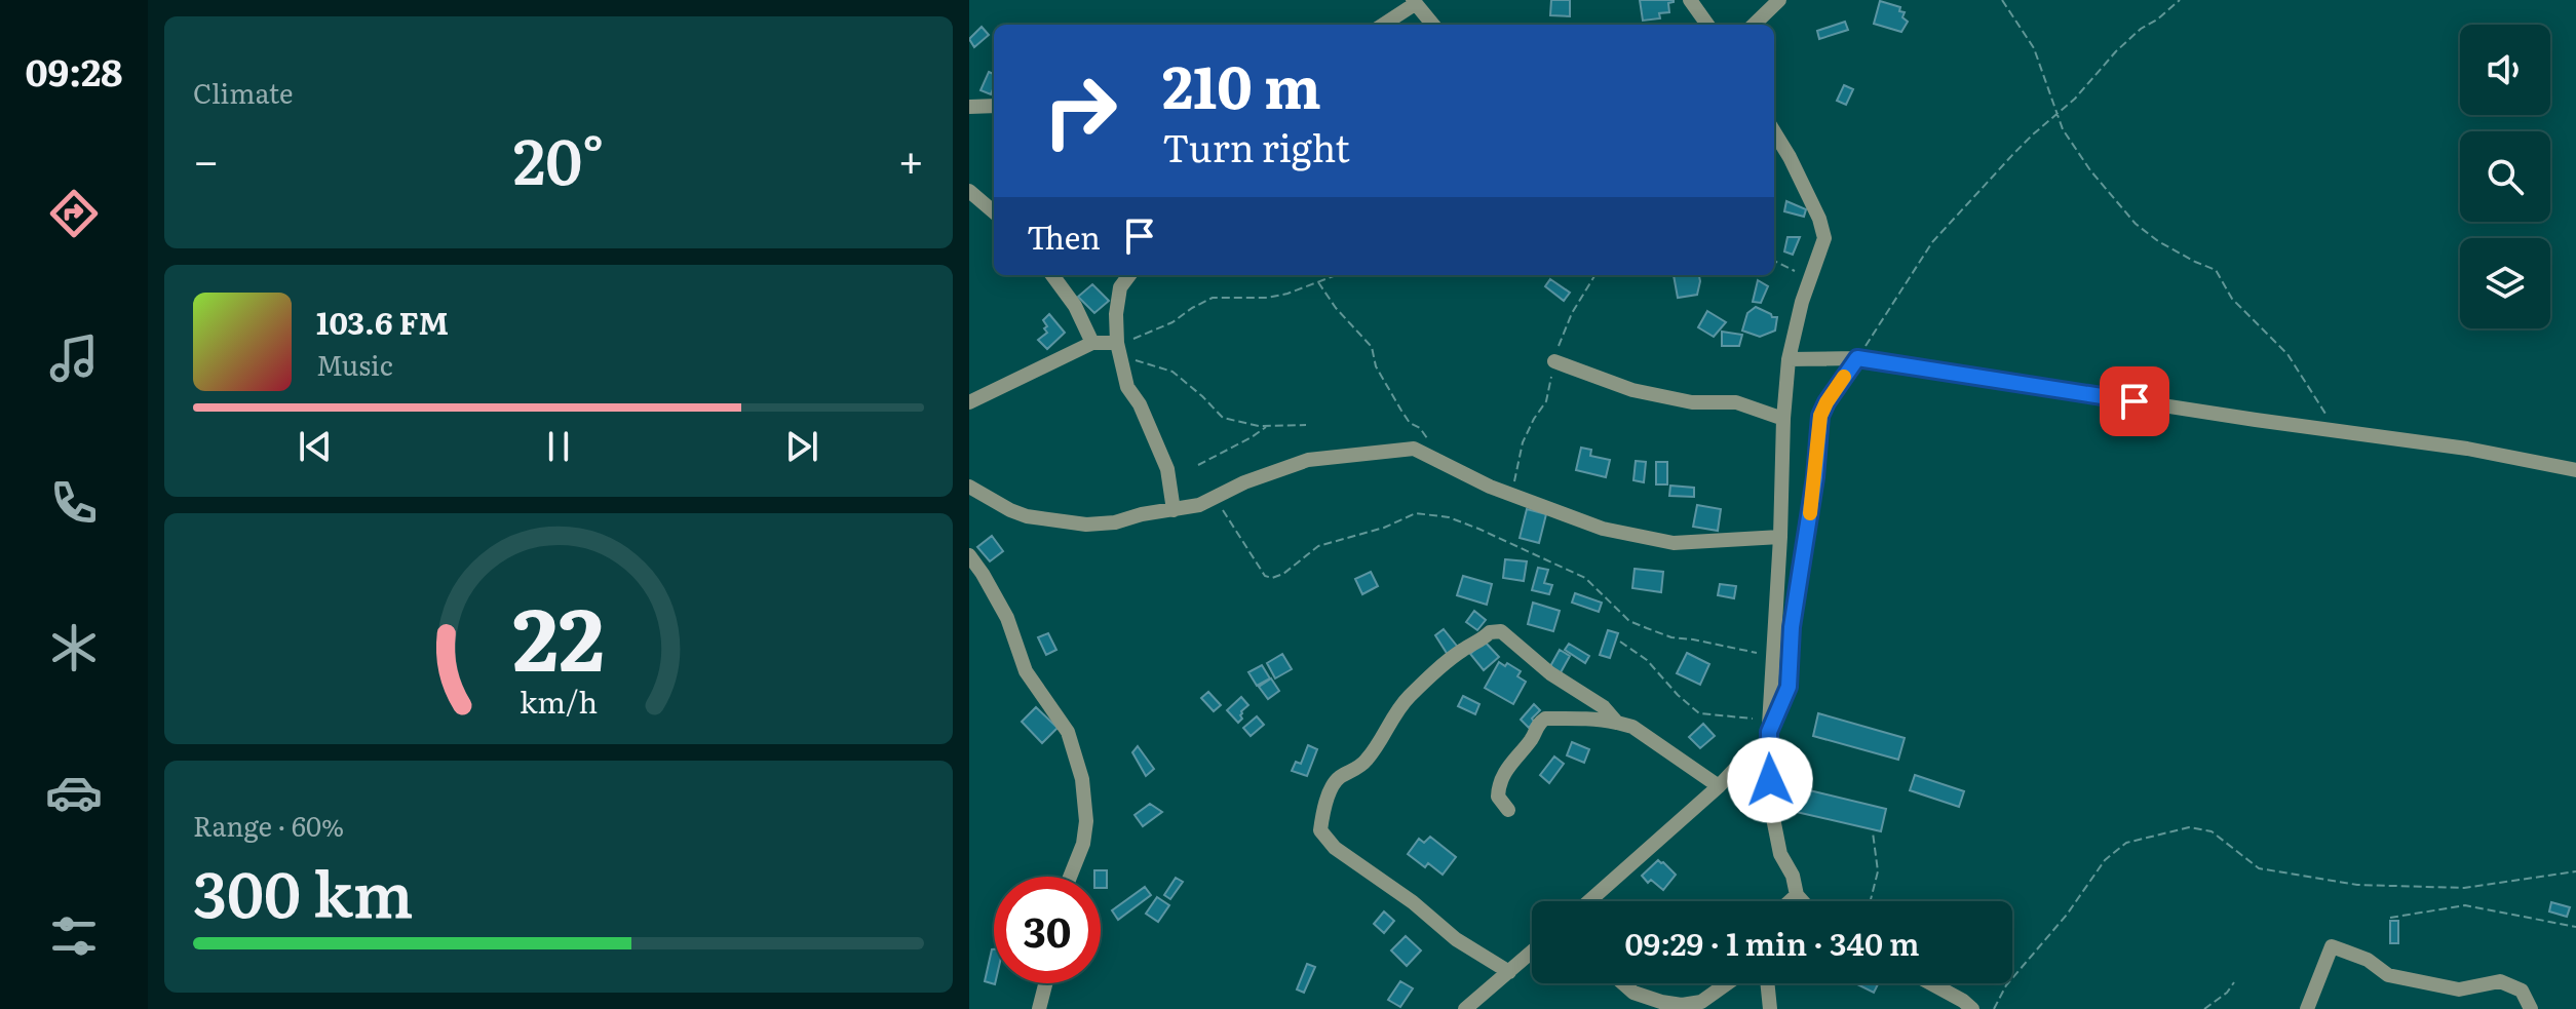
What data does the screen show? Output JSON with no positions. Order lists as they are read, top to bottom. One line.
{"page":{"tabs":"09:28","tile":["Climate",["Range · 60%","300 km"]],"turn":["210 m","Turn right"],"heat":["−","20°","+"],"then":"Then","song":["103.6 FM","Music"],"limit":"30","trip":"09:29 · 1 min · 340 m","gauge":["22","km/h"]}}
